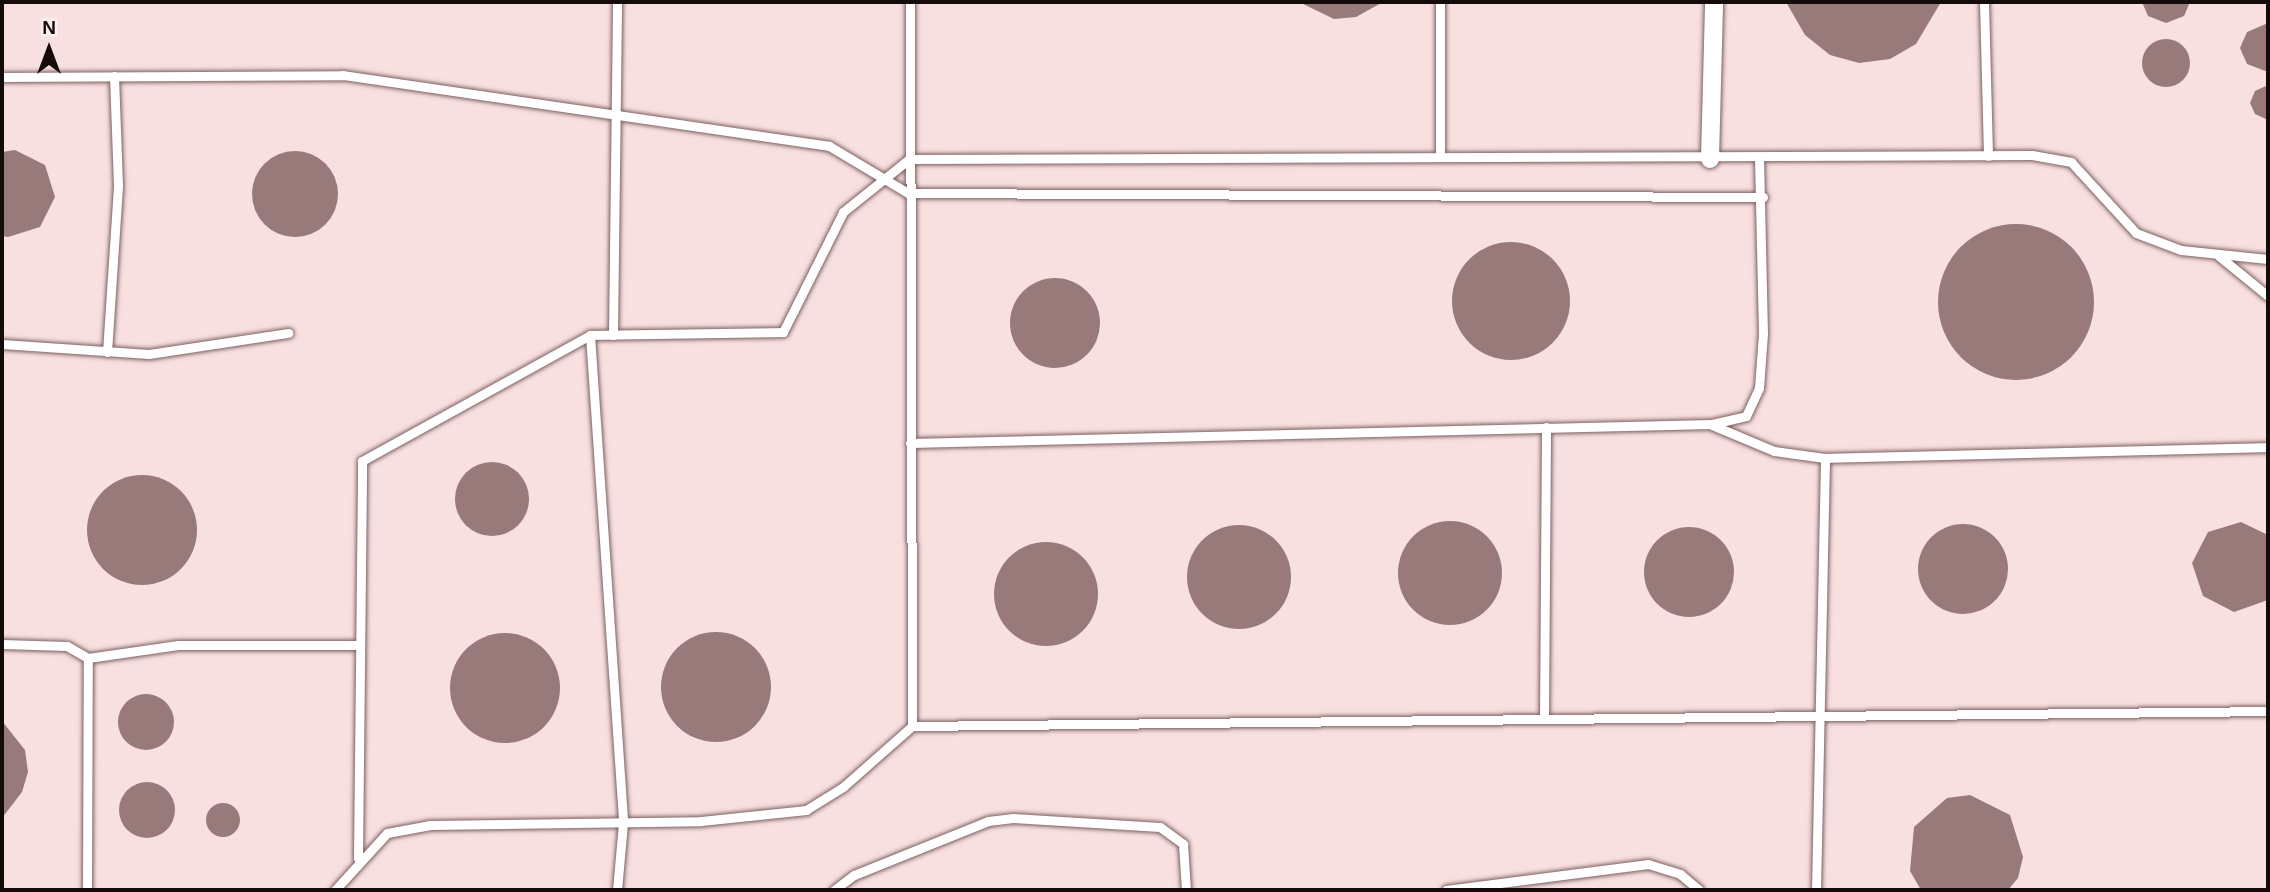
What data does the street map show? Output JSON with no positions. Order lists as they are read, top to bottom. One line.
{"north":"top"}
